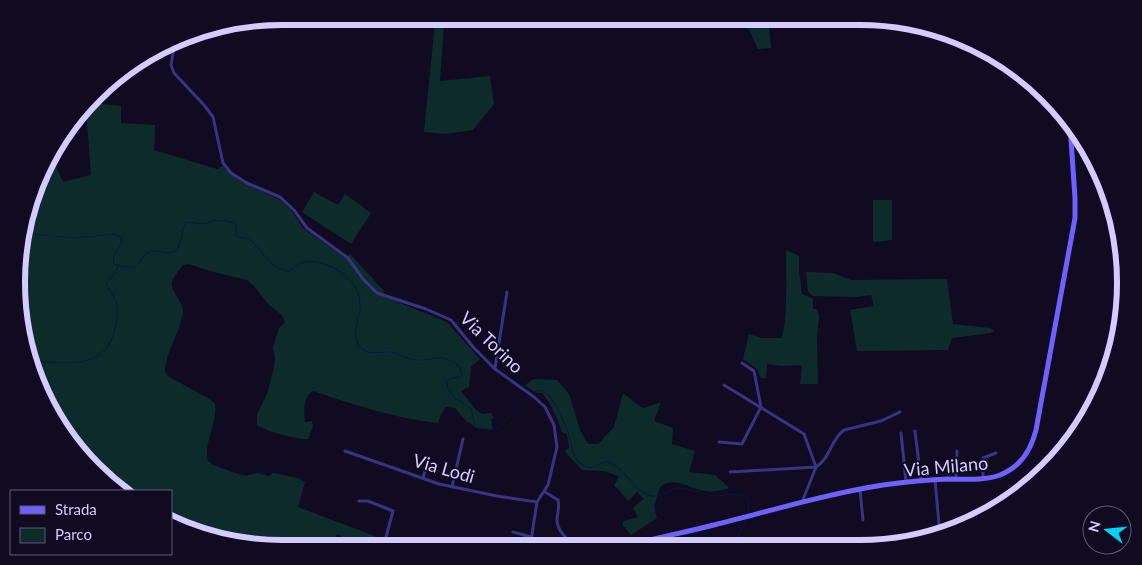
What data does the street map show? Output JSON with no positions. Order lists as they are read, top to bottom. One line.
{"streets":{"street":["Via Torino","Via Milano","Via Lodi"]},"legend":["Strada","Parco"],"north":"left"}
